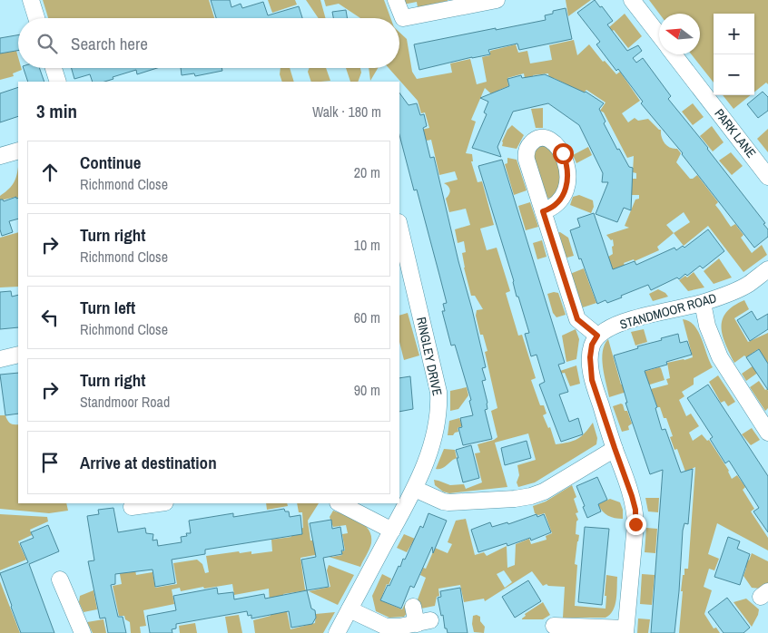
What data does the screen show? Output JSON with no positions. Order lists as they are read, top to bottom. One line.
{"streets":{"street":["PARK LANE","STANDMOOR ROAD","RINGLEY DRIVE"]},"north":"left","page":{"map_buttons":["+","−"],"search":"Search here","heading":["3 min","Walk · 180 m"],"list":[["Continue","Richmond Close","20 m"],["Turn right","Richmond Close","10 m"],["Turn left","Richmond Close","60 m"],["Turn right","Standmoor Road","90 m"],"Arrive at destination"]}}
